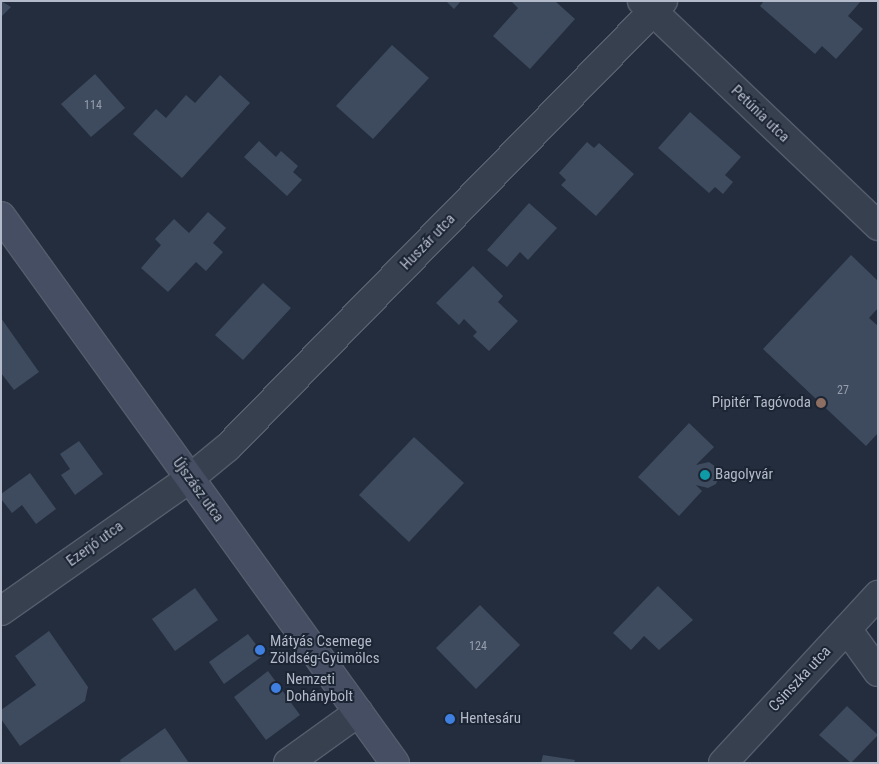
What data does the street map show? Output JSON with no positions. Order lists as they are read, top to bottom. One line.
{"streets":{"street":["Petúnia utca","Huszár utca","Újszász utca","Ezerjó utca","Csinszka utca"]},"crossings":[["Petúnia utca","Huszár utca"],["Huszár utca","Újszász utca"],["Huszár utca","Ezerjó utca"],["Újszász utca","Ezerjó utca"]],"places":["Pipitér Tagóvoda","Bagolyvár","Mátyás Csemege Zöldség-Gyümölcs","Nemzeti Dohánybolt","Hentesáru"],"house_numbers":["114","27","124"]}
